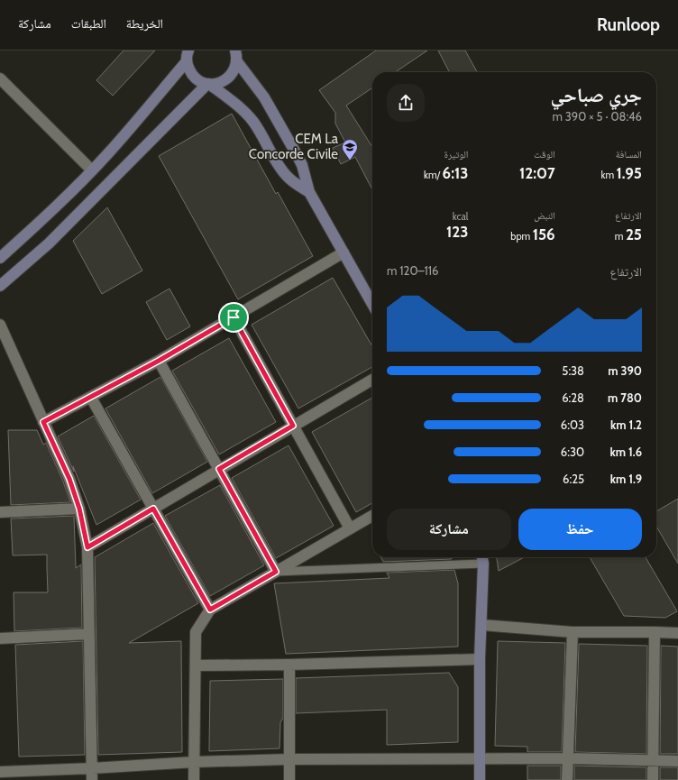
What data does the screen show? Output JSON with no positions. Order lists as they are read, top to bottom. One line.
{"places":{"school or university":["CEM La Concorde Civile"]},"page":{"header":"Runloop","nav":["الخريطة","الطبقات","مشاركة"],"heading":["جري صباحي","08:46 · 5 × 390 m"],"stats":[["المسافة","1.95 km"],["الوقت","12:07"],["الوتيرة","6:13 /km"],["الارتفاع","25 m"],["النبض","156 bpm"],["kcal","123"]],"chart":["الارتفاع","116–120 m"],"list":[{"name":"390 m","note":"5:38"},{"name":"780 m","note":"6:28"},{"name":"1.2 km","note":"6:03"},{"name":"1.6 km","note":"6:30"},{"name":"1.9 km","note":"6:25"}],"buttons":["حفظ","مشاركة"]}}
